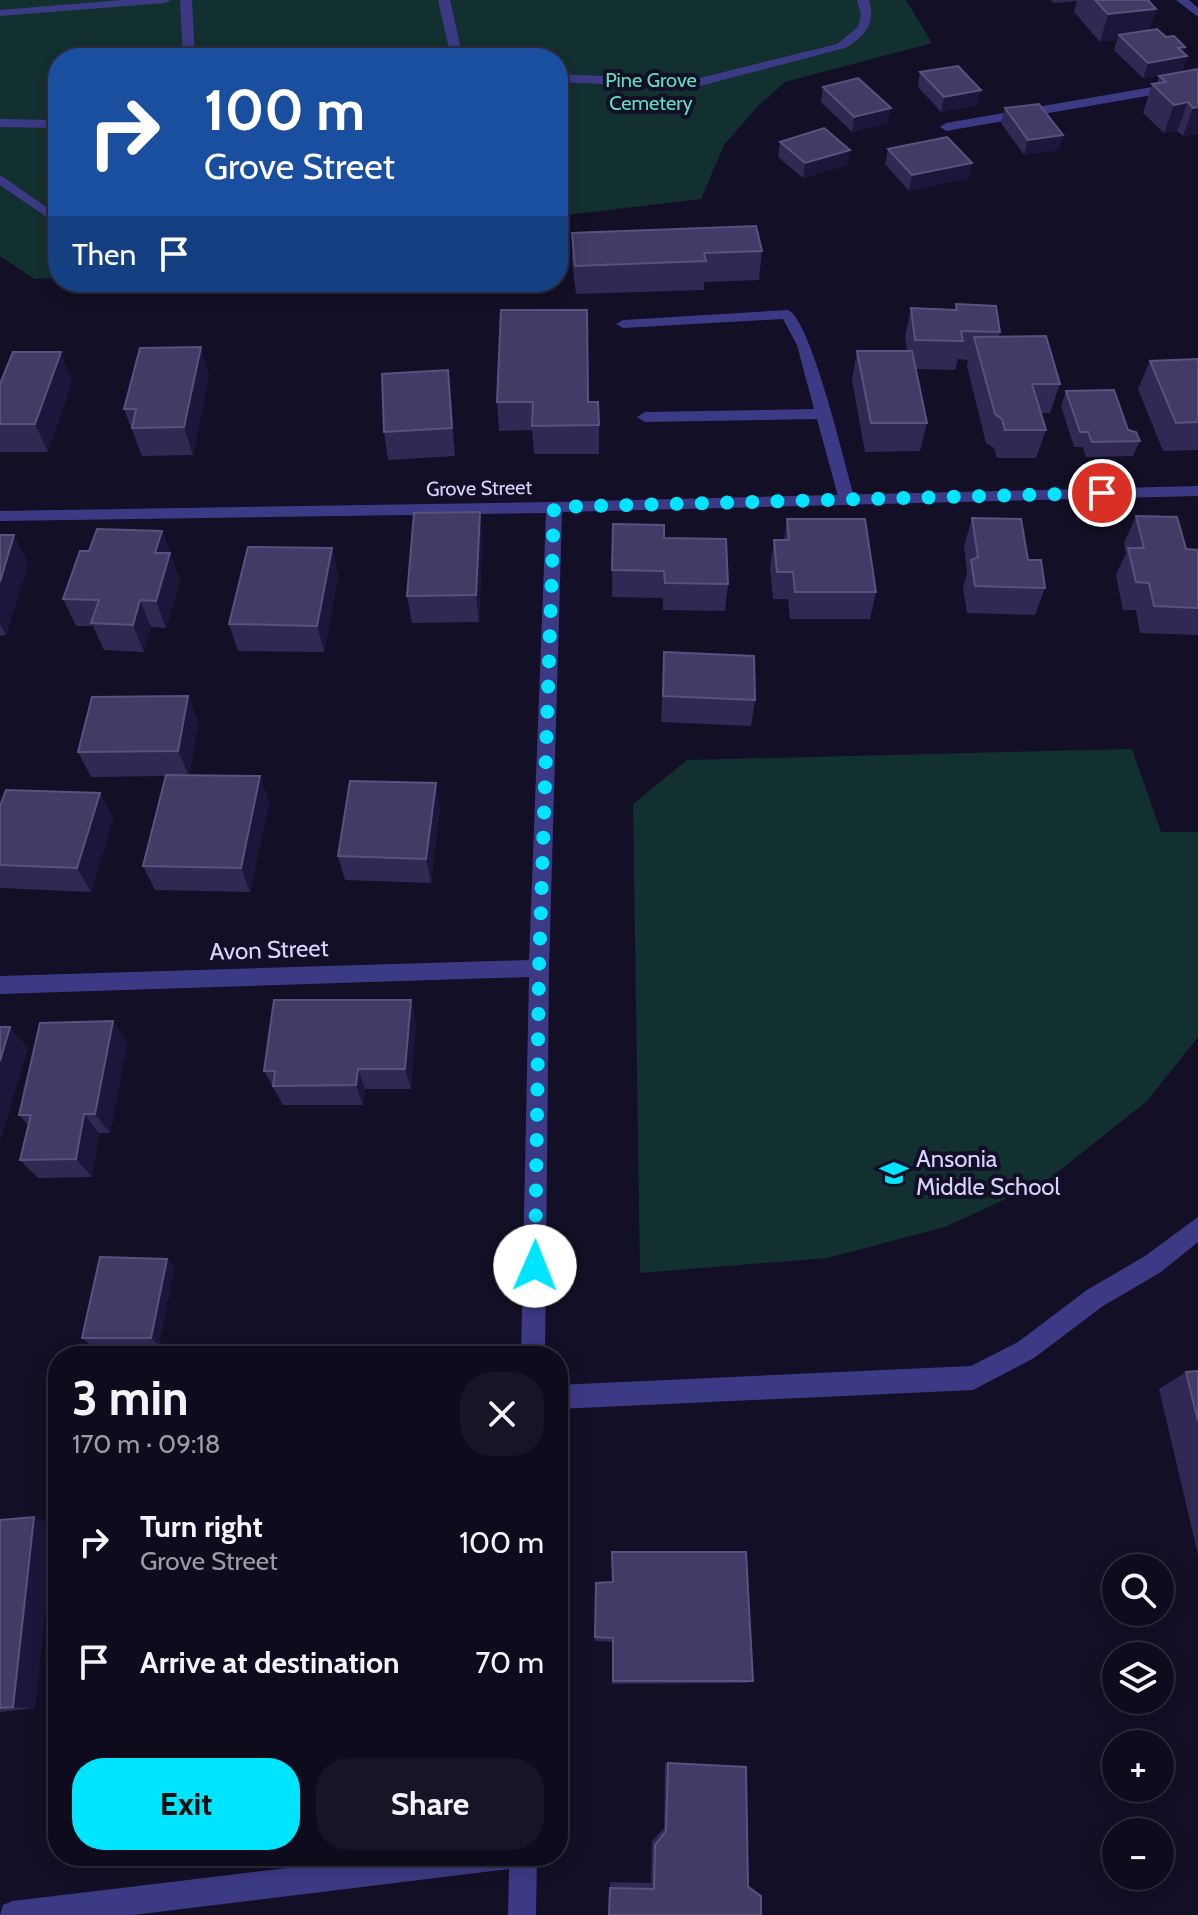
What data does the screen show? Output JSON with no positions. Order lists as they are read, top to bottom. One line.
{"streets":{"street":["Grove Street","Avon Street"]},"parks":["Pine Grove Cemetery"],"places":{"school or university":["Ansonia Middle School"]},"page":{"turn":["100 m","Grove Street"],"then":"Then","heading":["3 min","170 m · 09:18"],"list":[{"name":"Turn right","note":"Grove Street","value":"100 m"},{"name":"Arrive at destination","value":"70 m"}],"map_buttons":["+","−"],"buttons":["Exit","Share"]}}
